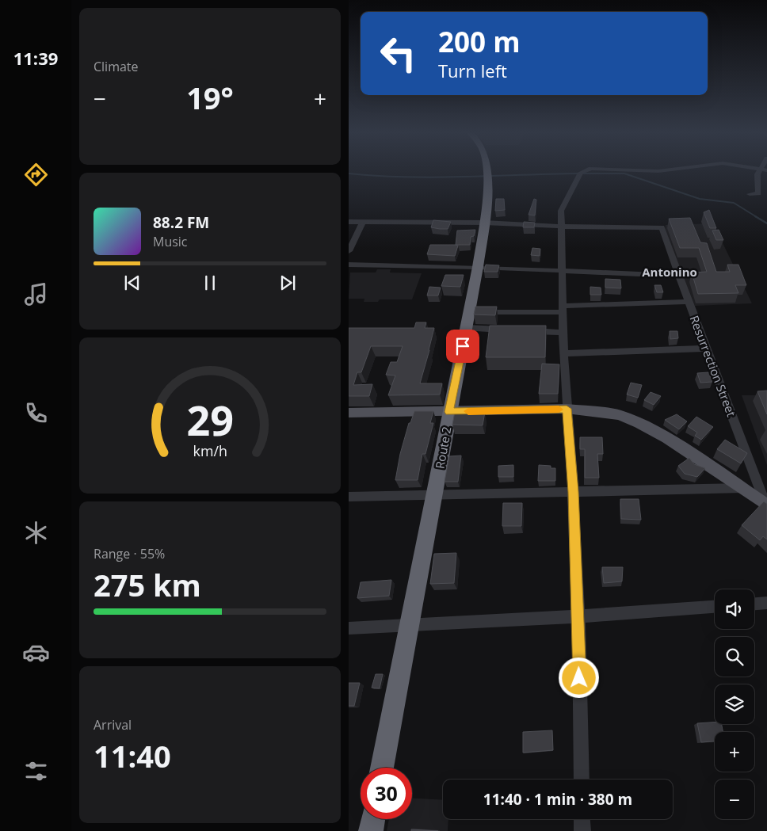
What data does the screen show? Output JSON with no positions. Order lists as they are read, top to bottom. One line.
{"streets":{"highway":["Route 2"],"street":["Resurrection Street"]},"districts":["Antonino"],"page":{"tabs":"11:39","tile":["Climate",["Range · 55%","275 km"],["Arrival","11:40"]],"turn":["200 m","Turn left"],"heat":["−","19°","+"],"song":["88.2 FM","Music"],"map_buttons":["+","−"],"limit":"30","trip":"11:40 · 1 min · 380 m","gauge":["29","km/h"]}}
